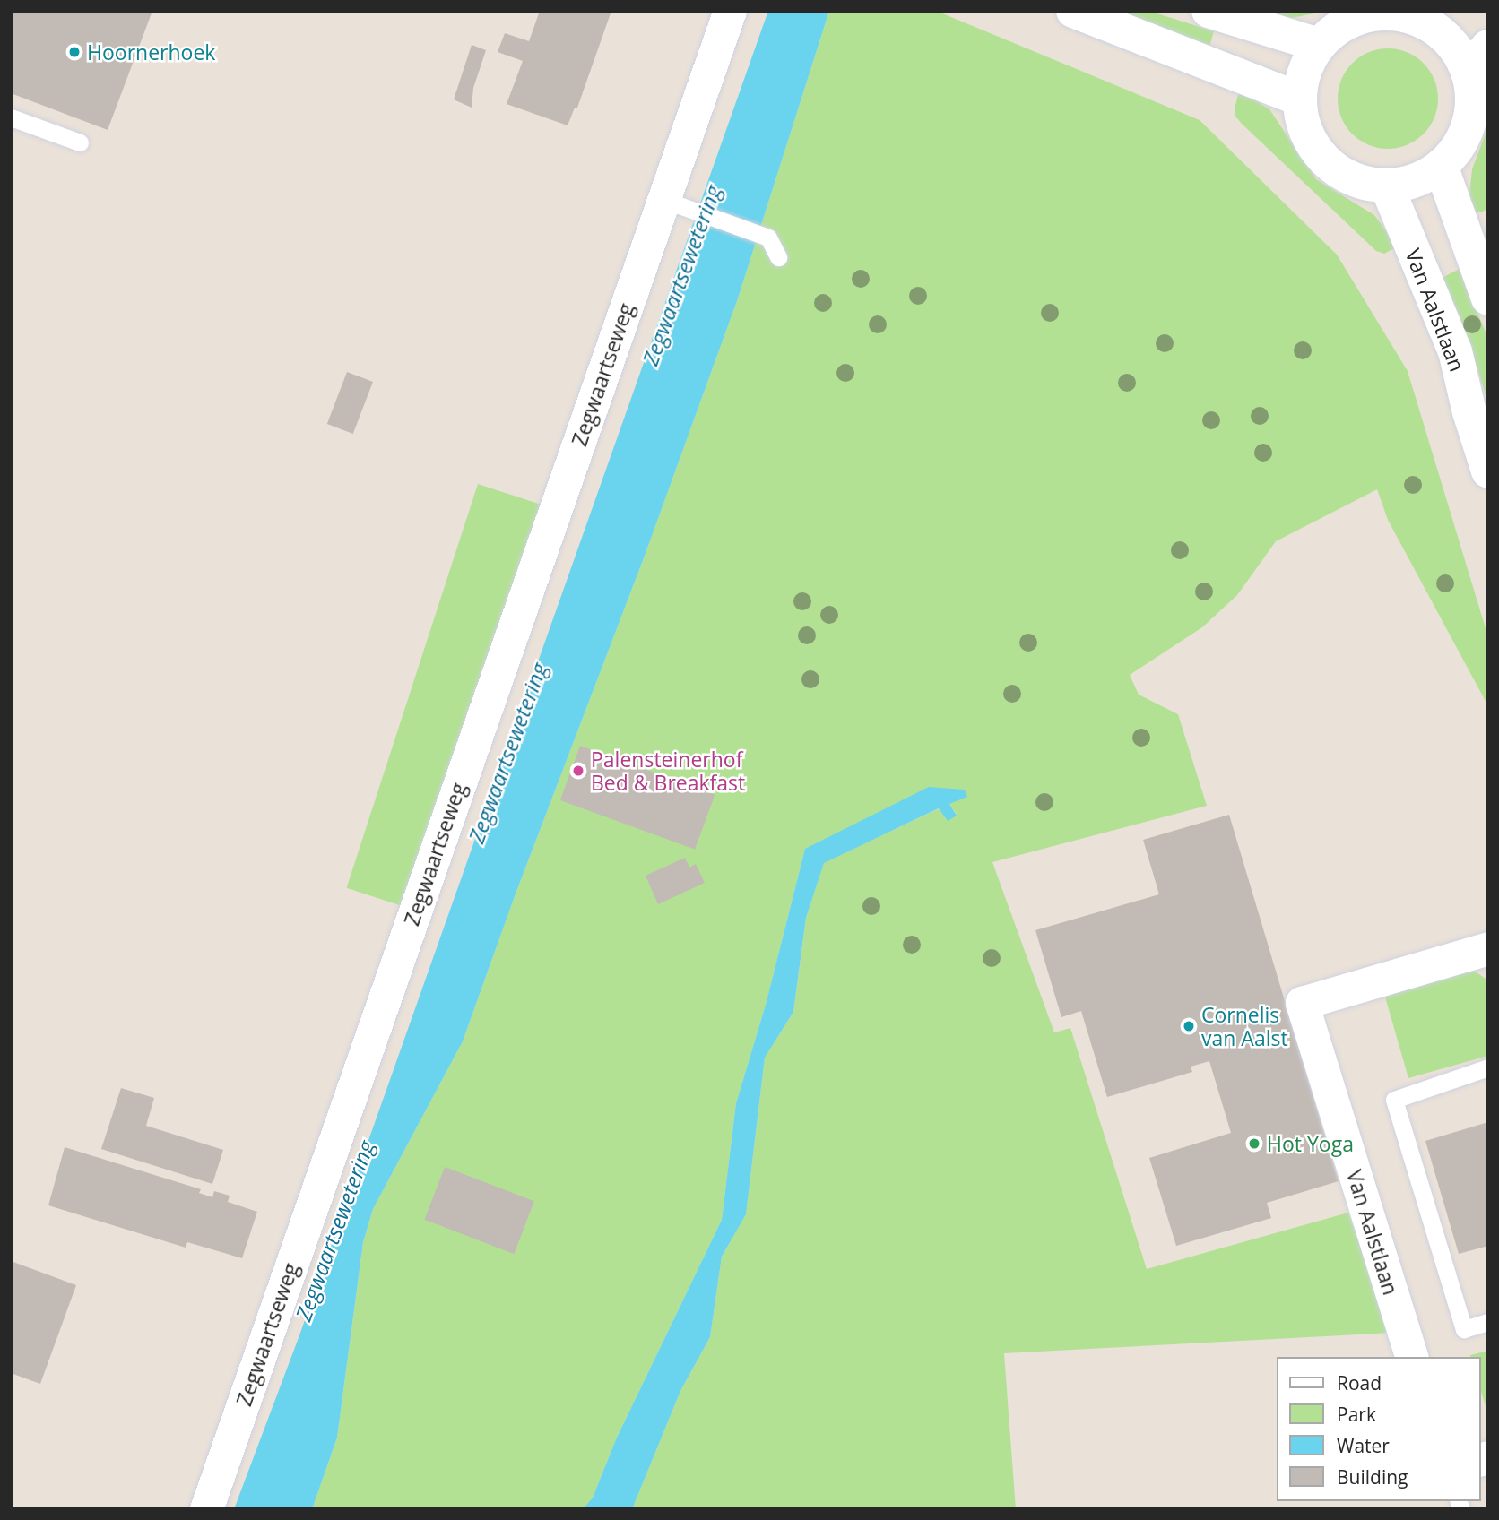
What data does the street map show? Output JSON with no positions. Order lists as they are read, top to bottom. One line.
{"streets":{"street":["Van Aalstlaan","Zegwaartseweg"]},"water":["Zegwaartsewetering"],"places":["Hoornerhoek","Palensteinerhof Bed & Breakfast","Cornelis van Aalst","Hot Yoga"],"legend":["Road","Park","Water","Building"]}
